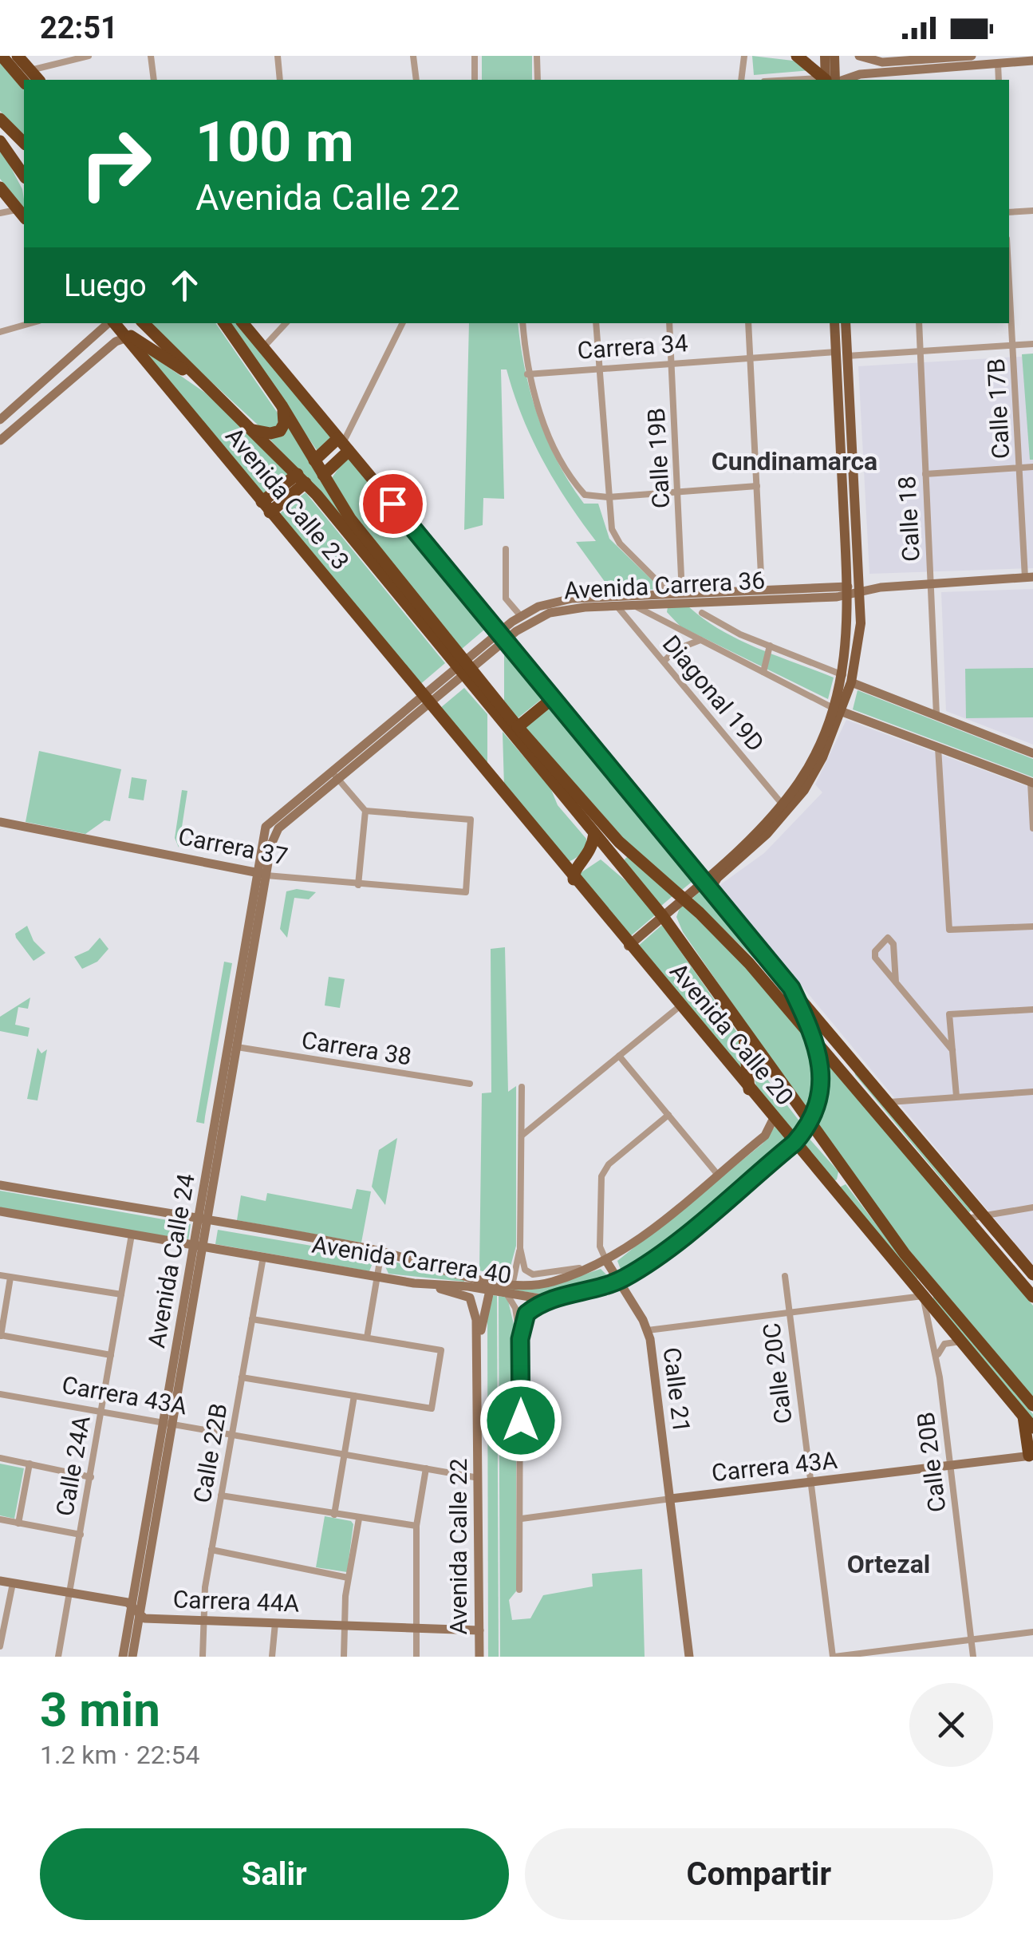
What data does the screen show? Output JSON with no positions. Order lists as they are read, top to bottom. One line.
{"streets":{"highway":["Avenida Calle 23","Avenida Calle 20"],"main road":["Avenida Carrera 36","Carrera 37","Avenida Carrera 40","Avenida Calle 24","Calle 21","Carrera 43A","Avenida Calle 22","Carrera 44A"],"street":["Carrera 34","Calle 17B","Calle 19B","Calle 18","Diagonal 19D","Carrera 38","Calle 20C","Calle 22B","Calle 20B","Calle 24A"]},"crossings":[["Carrera 34","Calle 19B"],["Calle 17B","Avenida Carrera 36"],["Calle 19B","Avenida Carrera 36"],["Avenida Calle 23","Avenida Carrera 36"],["Avenida Calle 23","Avenida Calle 20"],["Calle 18","Avenida Carrera 36"],["Avenida Carrera 36","Diagonal 19D"],["Avenida Carrera 36","Carrera 37"],["Avenida Carrera 36","Avenida Calle 20"],["Avenida Carrera 36","Avenida Calle 24"],["Carrera 37","Avenida Calle 24"],["Avenida Calle 20","Avenida Carrera 40"],["Avenida Calle 20","Calle 20B"],["Carrera 38","Avenida Calle 24"],["Avenida Carrera 40","Avenida Calle 24"],["Avenida Carrera 40","Calle 21"],["Avenida Carrera 40","Calle 22B"],["Avenida Carrera 40","Calle 24A"],["Avenida Carrera 40","Avenida Calle 22"],["Avenida Calle 24","Carrera 43A"],["Avenida Calle 24","Carrera 44A"],["Calle 20C","Carrera 43A"],["Calle 21","Carrera 43A"],["Carrera 43A","Calle 22B"],["Carrera 43A","Calle 20B"],["Carrera 43A","Calle 24A"],["Carrera 43A","Avenida Calle 22"],["Calle 22B","Carrera 44A"],["Calle 24A","Carrera 44A"],["Avenida Calle 22","Carrera 44A"]],"districts":["Cundinamarca","Ortezal"],"page":{"status":"22:51","turn":["100 m","Avenida Calle 22"],"then":"Luego","heading":["3 min","1.2 km · 22:54"],"buttons":["Salir","Compartir"]}}
